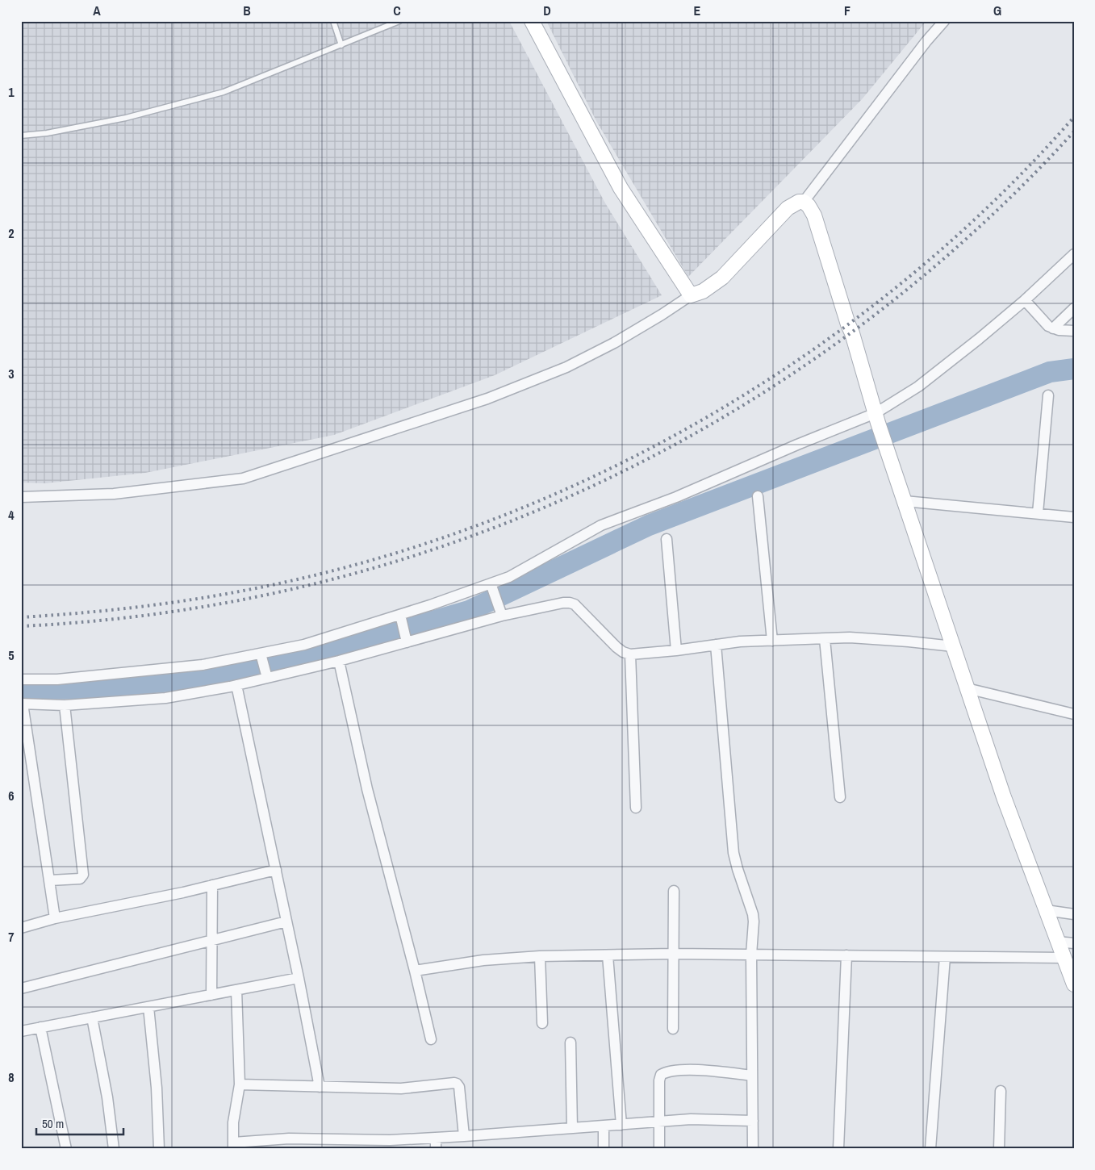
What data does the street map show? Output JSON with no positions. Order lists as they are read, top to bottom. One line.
{"scale_bar":"50 m","grid":{"columns":["A","B","C","D","E","F","G"],"rows":["1","2","3","4","5","6","7","8"]}}
